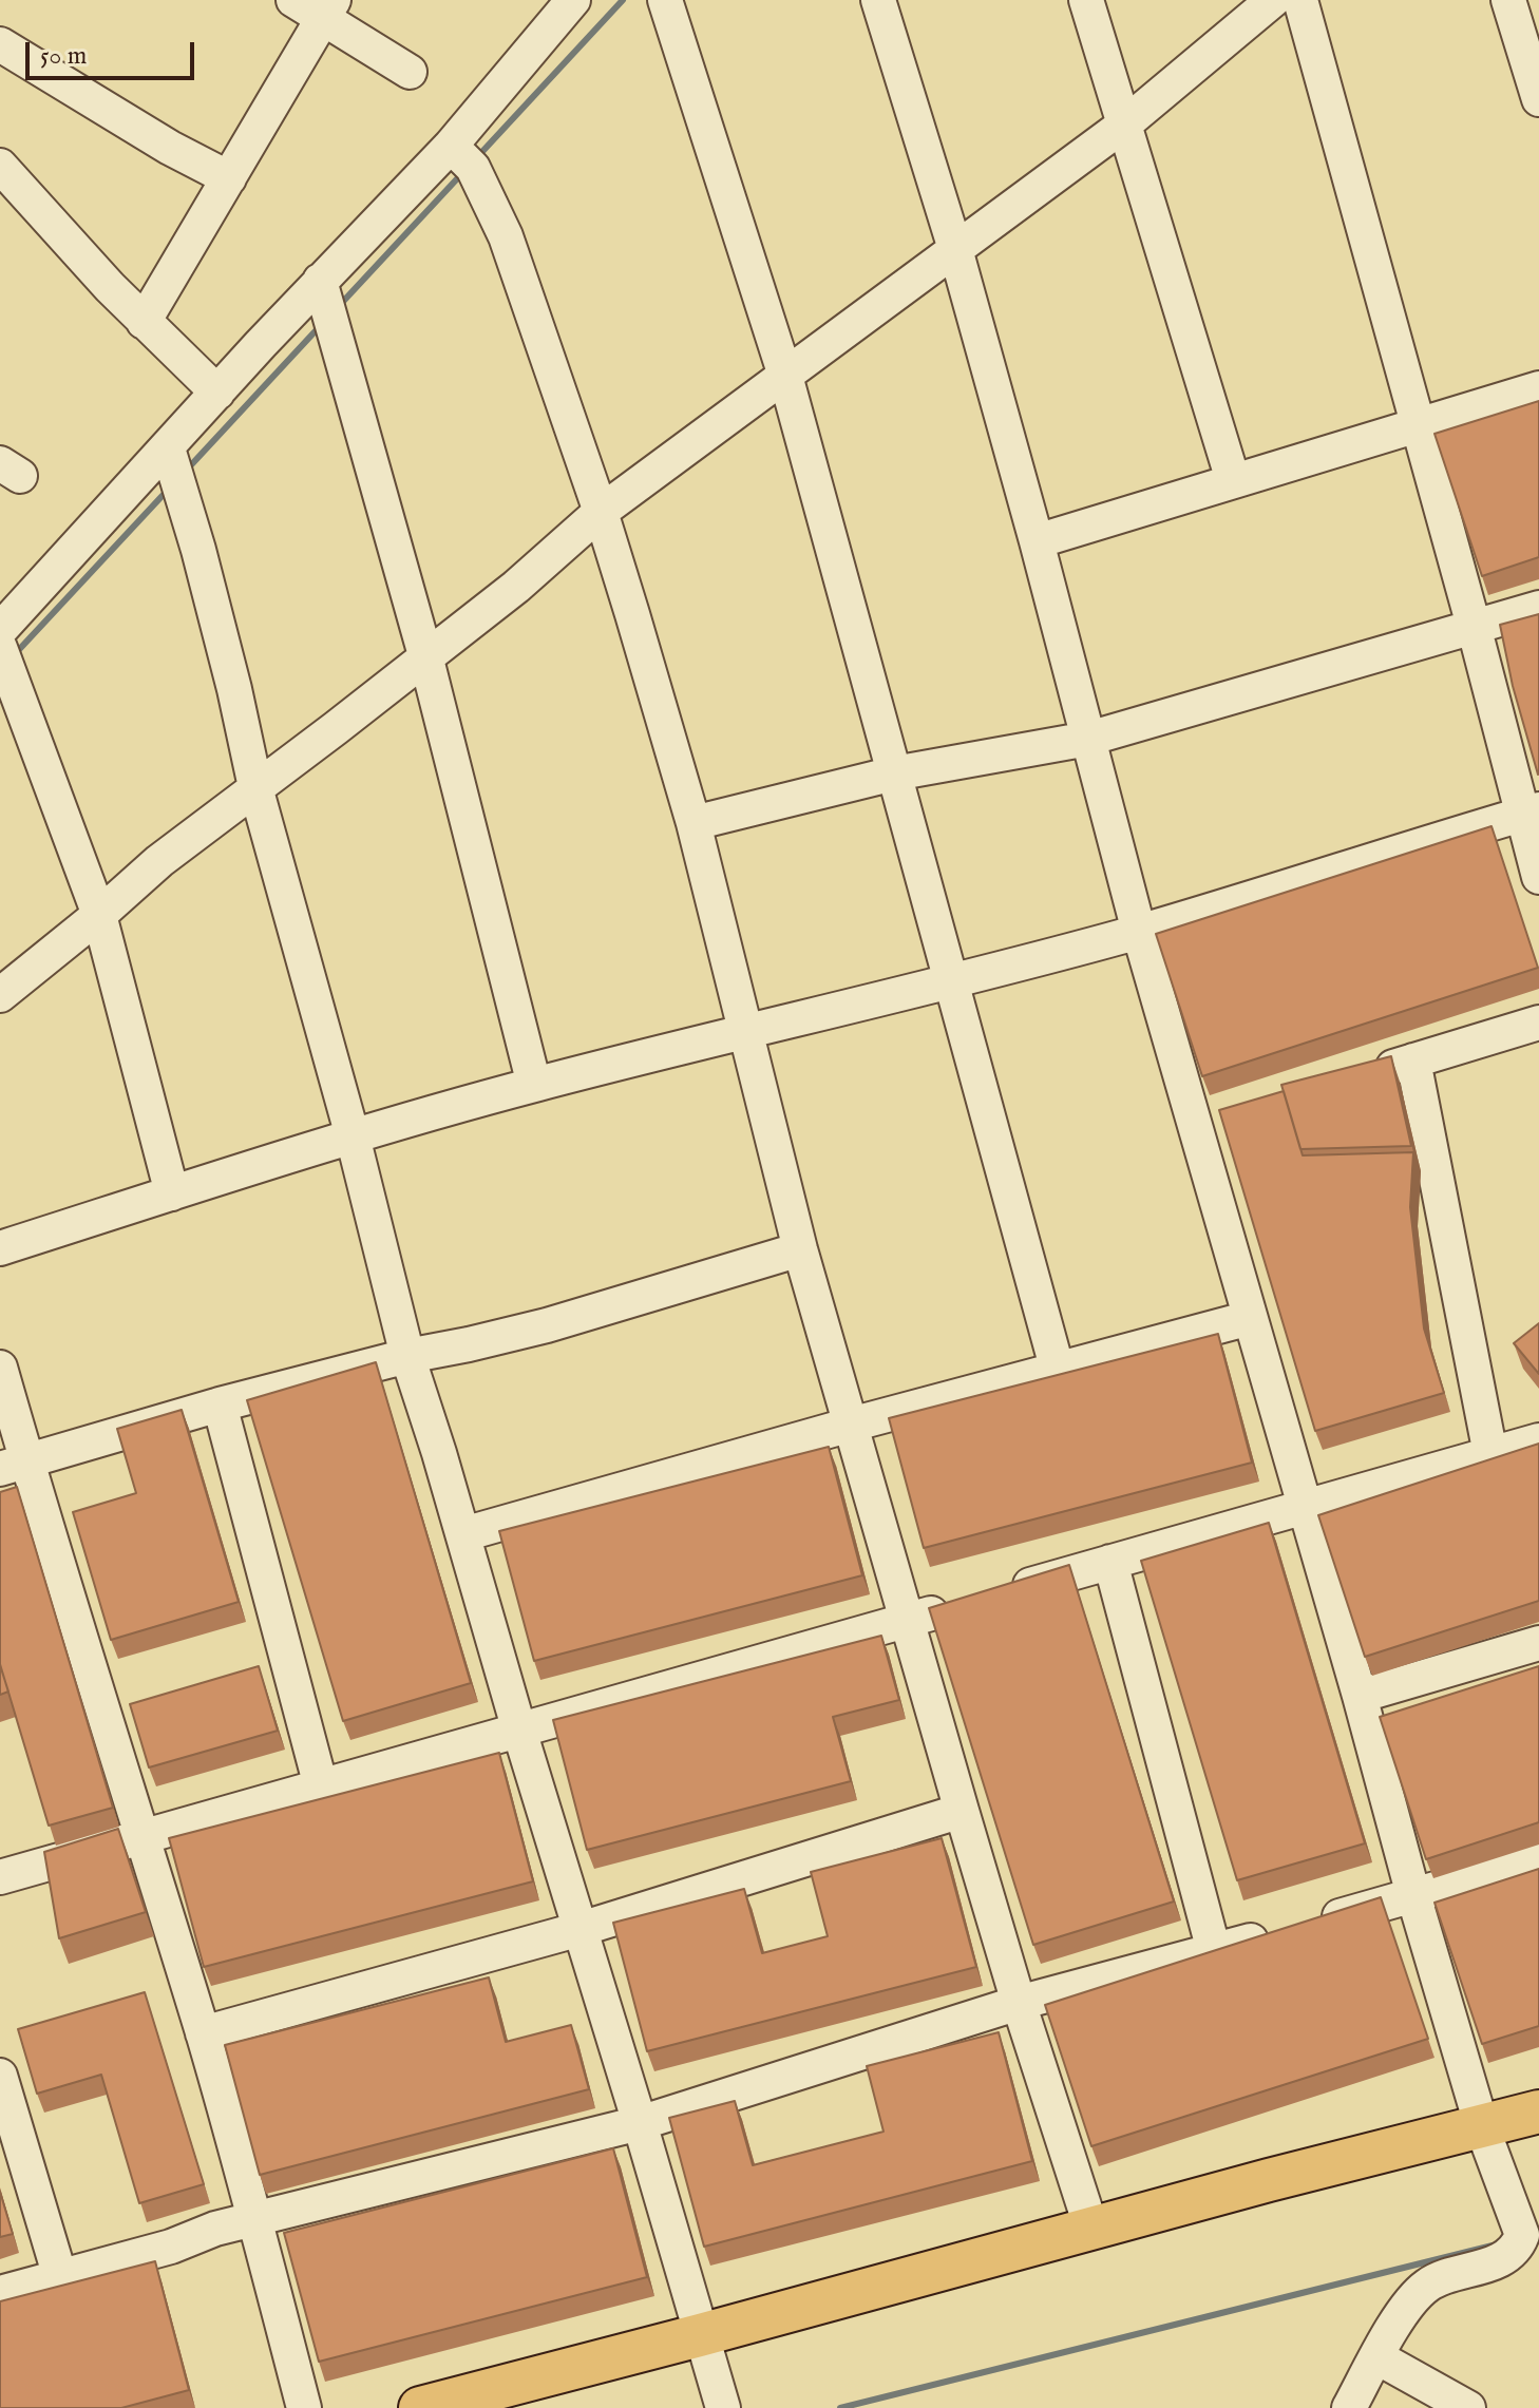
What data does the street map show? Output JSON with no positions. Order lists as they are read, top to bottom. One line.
{"scale_bar":"50 m"}
